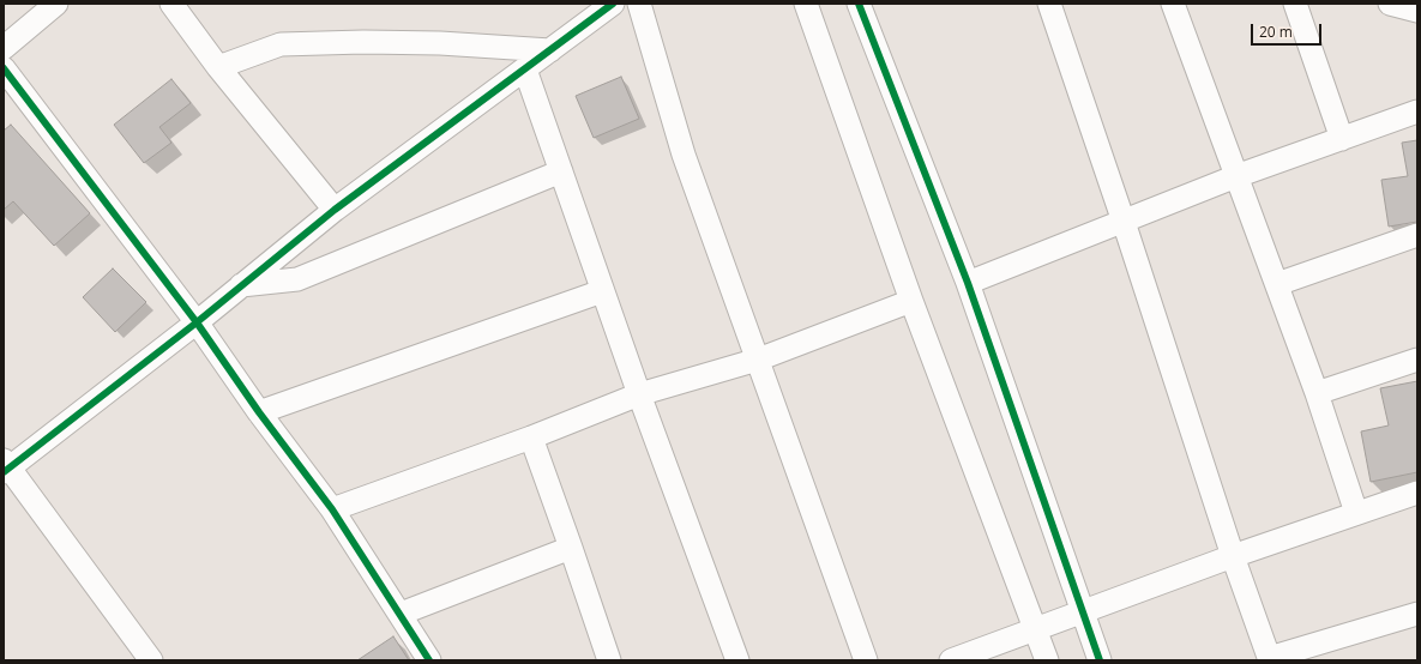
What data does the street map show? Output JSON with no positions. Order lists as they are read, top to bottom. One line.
{"scale_bar":"20 m"}
